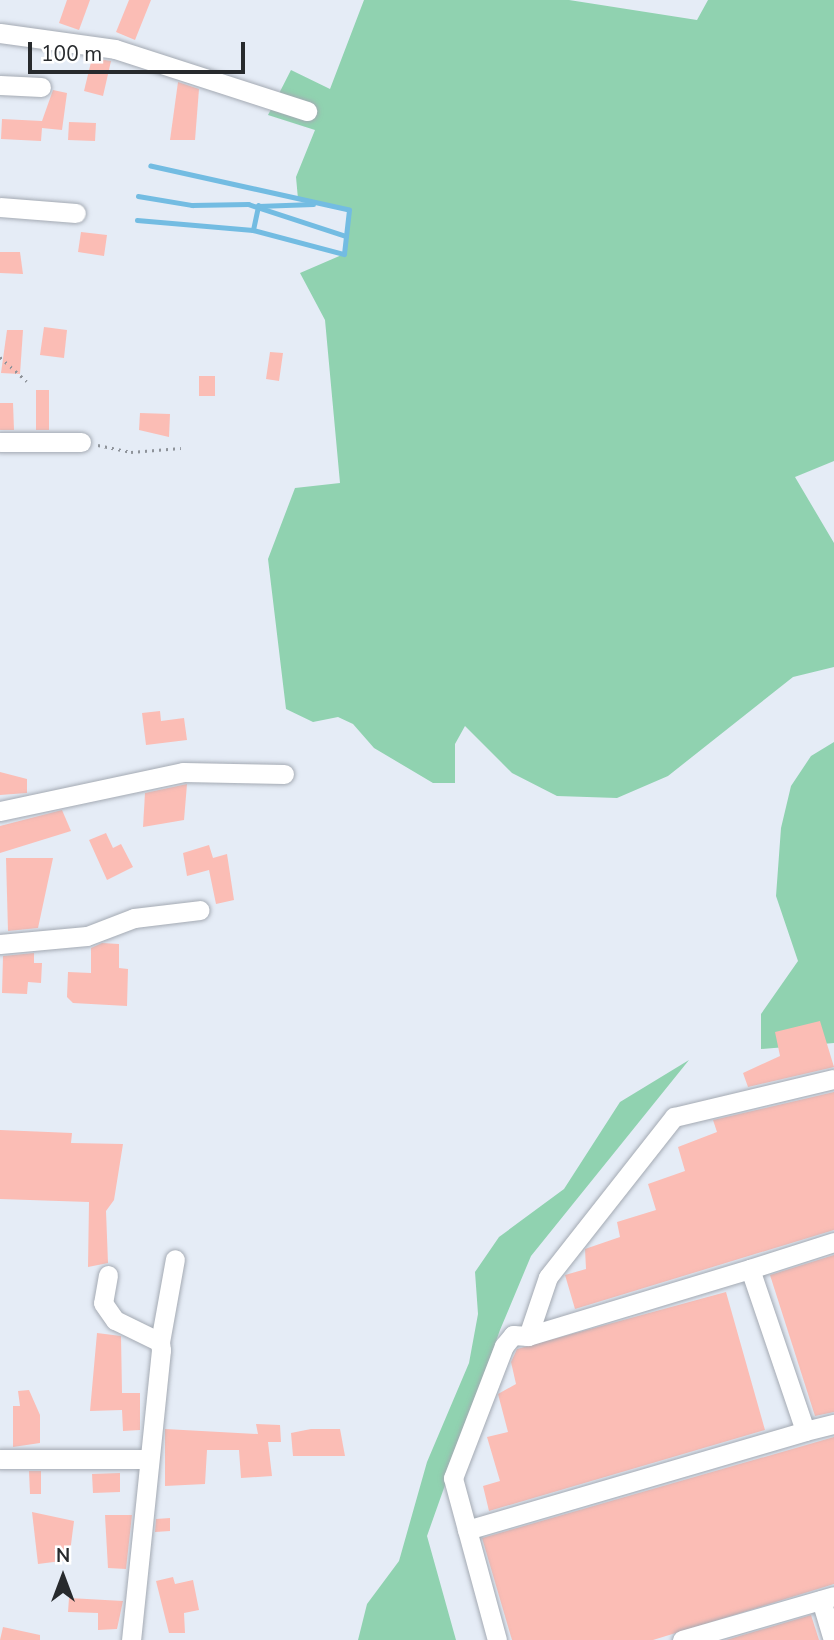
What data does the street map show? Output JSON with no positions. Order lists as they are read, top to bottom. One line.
{"scale_bar":"100 m","north":"top"}
